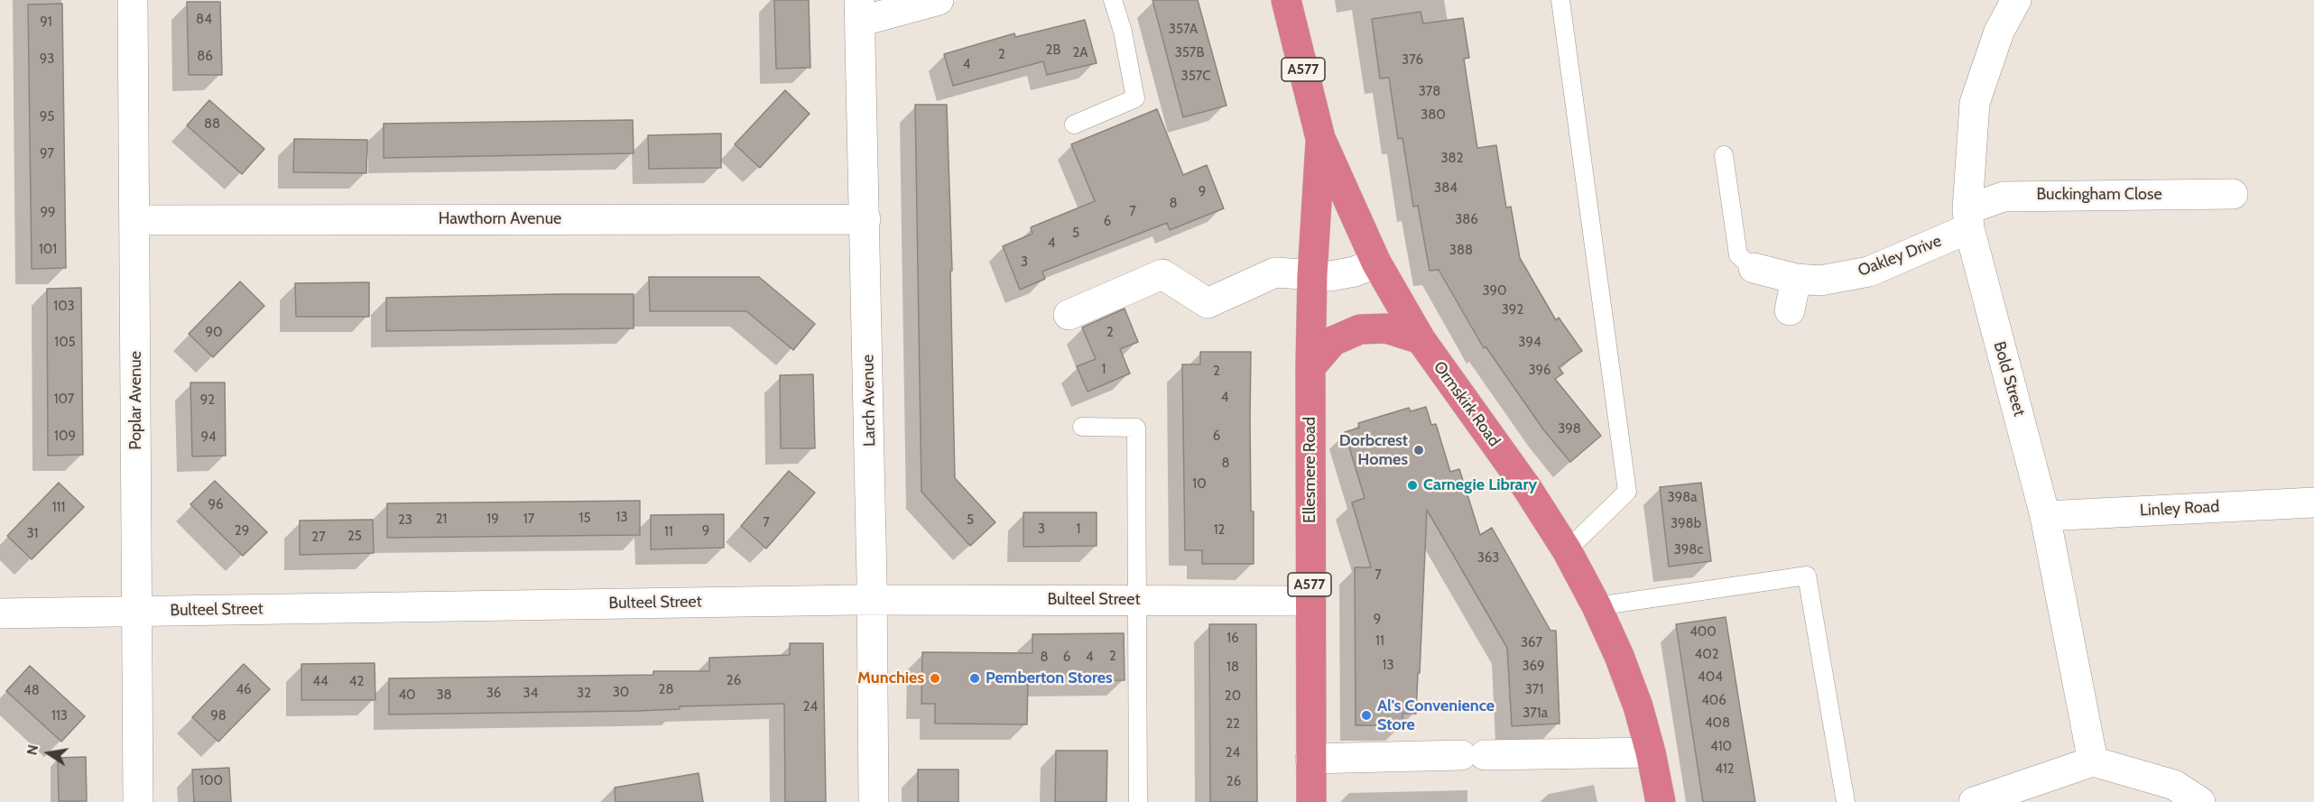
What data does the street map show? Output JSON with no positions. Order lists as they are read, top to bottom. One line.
{"streets":{"highway":["A577","Ormskirk Road","Ellesmere Road"],"street":["Buckingham Close","Hawthorn Avenue","Oakley Drive","Bold Street","Poplar Avenue","Larch Avenue","Linley Road","Bulteel Street"]},"crossings":[["Buckingham Close","Oakley Drive"],["Buckingham Close","Bold Street"],["Hawthorn Avenue","Poplar Avenue"],["Hawthorn Avenue","Larch Avenue"],["Oakley Drive","Bold Street"],["Bold Street","Linley Road"],["Poplar Avenue","Bulteel Street"],["Larch Avenue","Bulteel Street"],["Ormskirk Road","Ellesmere Road"],["Ellesmere Road","Bulteel Street"]],"places":["Dorbcrest Homes","Carnegie Library","Munchies","Pemberton Stores","Al's Convenience Store"],"house_numbers":["84","91","357A","2B","2A","357B","2","86","93","376","4","357C","378","380","95","88","97","382","384","9","8","7","99","386","6","5","4","101","388","3","390","103","392","90","2","105","394","1","396","2","4","107","92","398","109","6","94","8","10","398a","96","111","13","15","21","19","17","23","5","7","398b","3","1","12","29","9","11","31","25","27","398c","363","7","9","400","16","11","367","402","2","8","6","4","13","369","18","404","26","44","42","46","28","371","48","30","36","34","32","40","38","20","406","24","371a","113","98","408","22","410","24","412","100","26"],"north":"left"}
